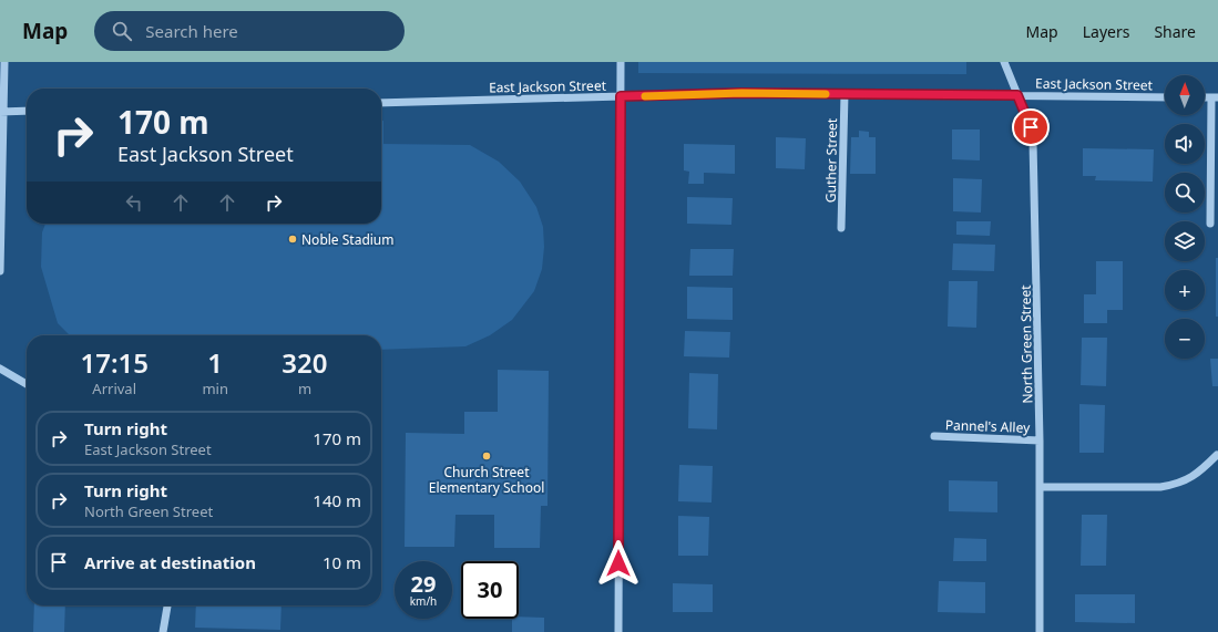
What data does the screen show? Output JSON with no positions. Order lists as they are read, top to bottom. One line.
{"streets":{"street":["East Jackson Street","Guther Street","North Green Street","Pannel's Alley"]},"crossings":[["East Jackson Street","Guther Street"],["East Jackson Street","North Green Street"],["North Green Street","Pannel's Alley"]],"places":["Noble Stadium","Church Street Elementary School"],"north":"top","page":{"header":"Map","search":"Search here","nav":["Map","Layers","Share"],"map_buttons":["+","−"],"turn":["170 m","East Jackson Street"],"eta":["17:15","Arrival","1","min","320","m"],"list":[{"name":"Turn right","note":"East Jackson Street","value":"170 m"},{"name":"Turn right","note":"North Green Street","value":"140 m"},{"name":"Arrive at destination","value":"10 m"}],"speed":"29 km/h","limit":"30"}}
